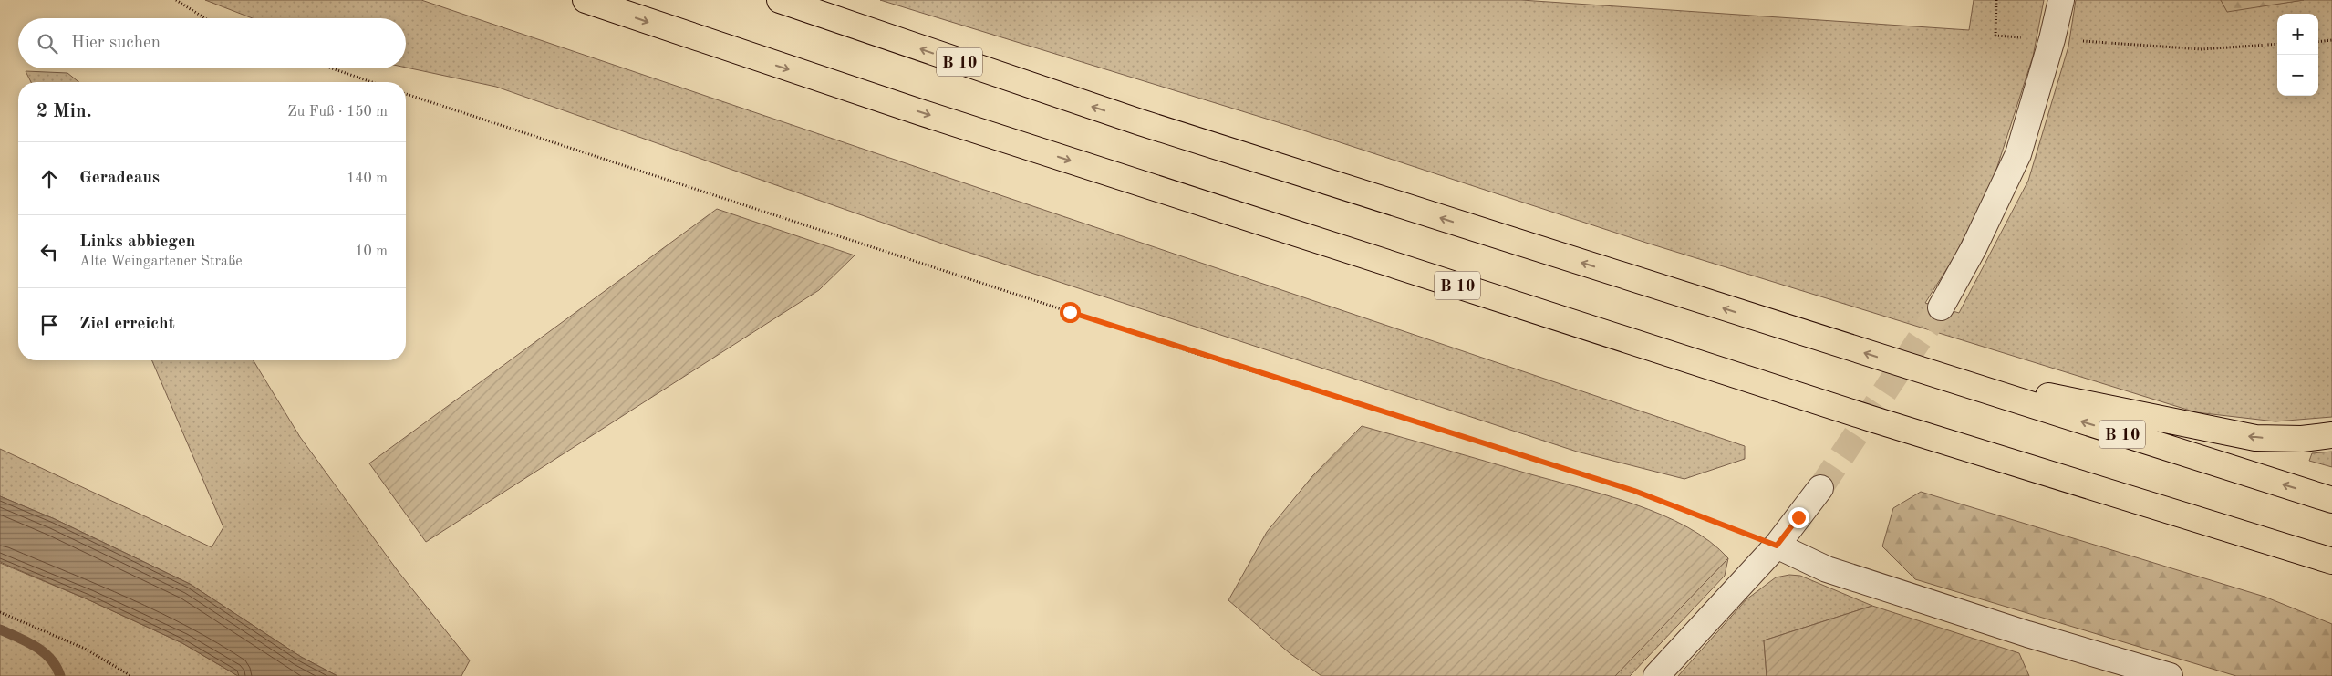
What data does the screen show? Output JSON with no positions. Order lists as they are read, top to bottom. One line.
{"streets":{"highway":["B 10"]},"page":{"map_buttons":["+","−"],"search":"Hier suchen","heading":["2 Min.","Zu Fuß · 150 m"],"list":[["Geradeaus","140 m"],["Links abbiegen","Alte Weingartener Straße","10 m"],"Ziel erreicht"]}}
